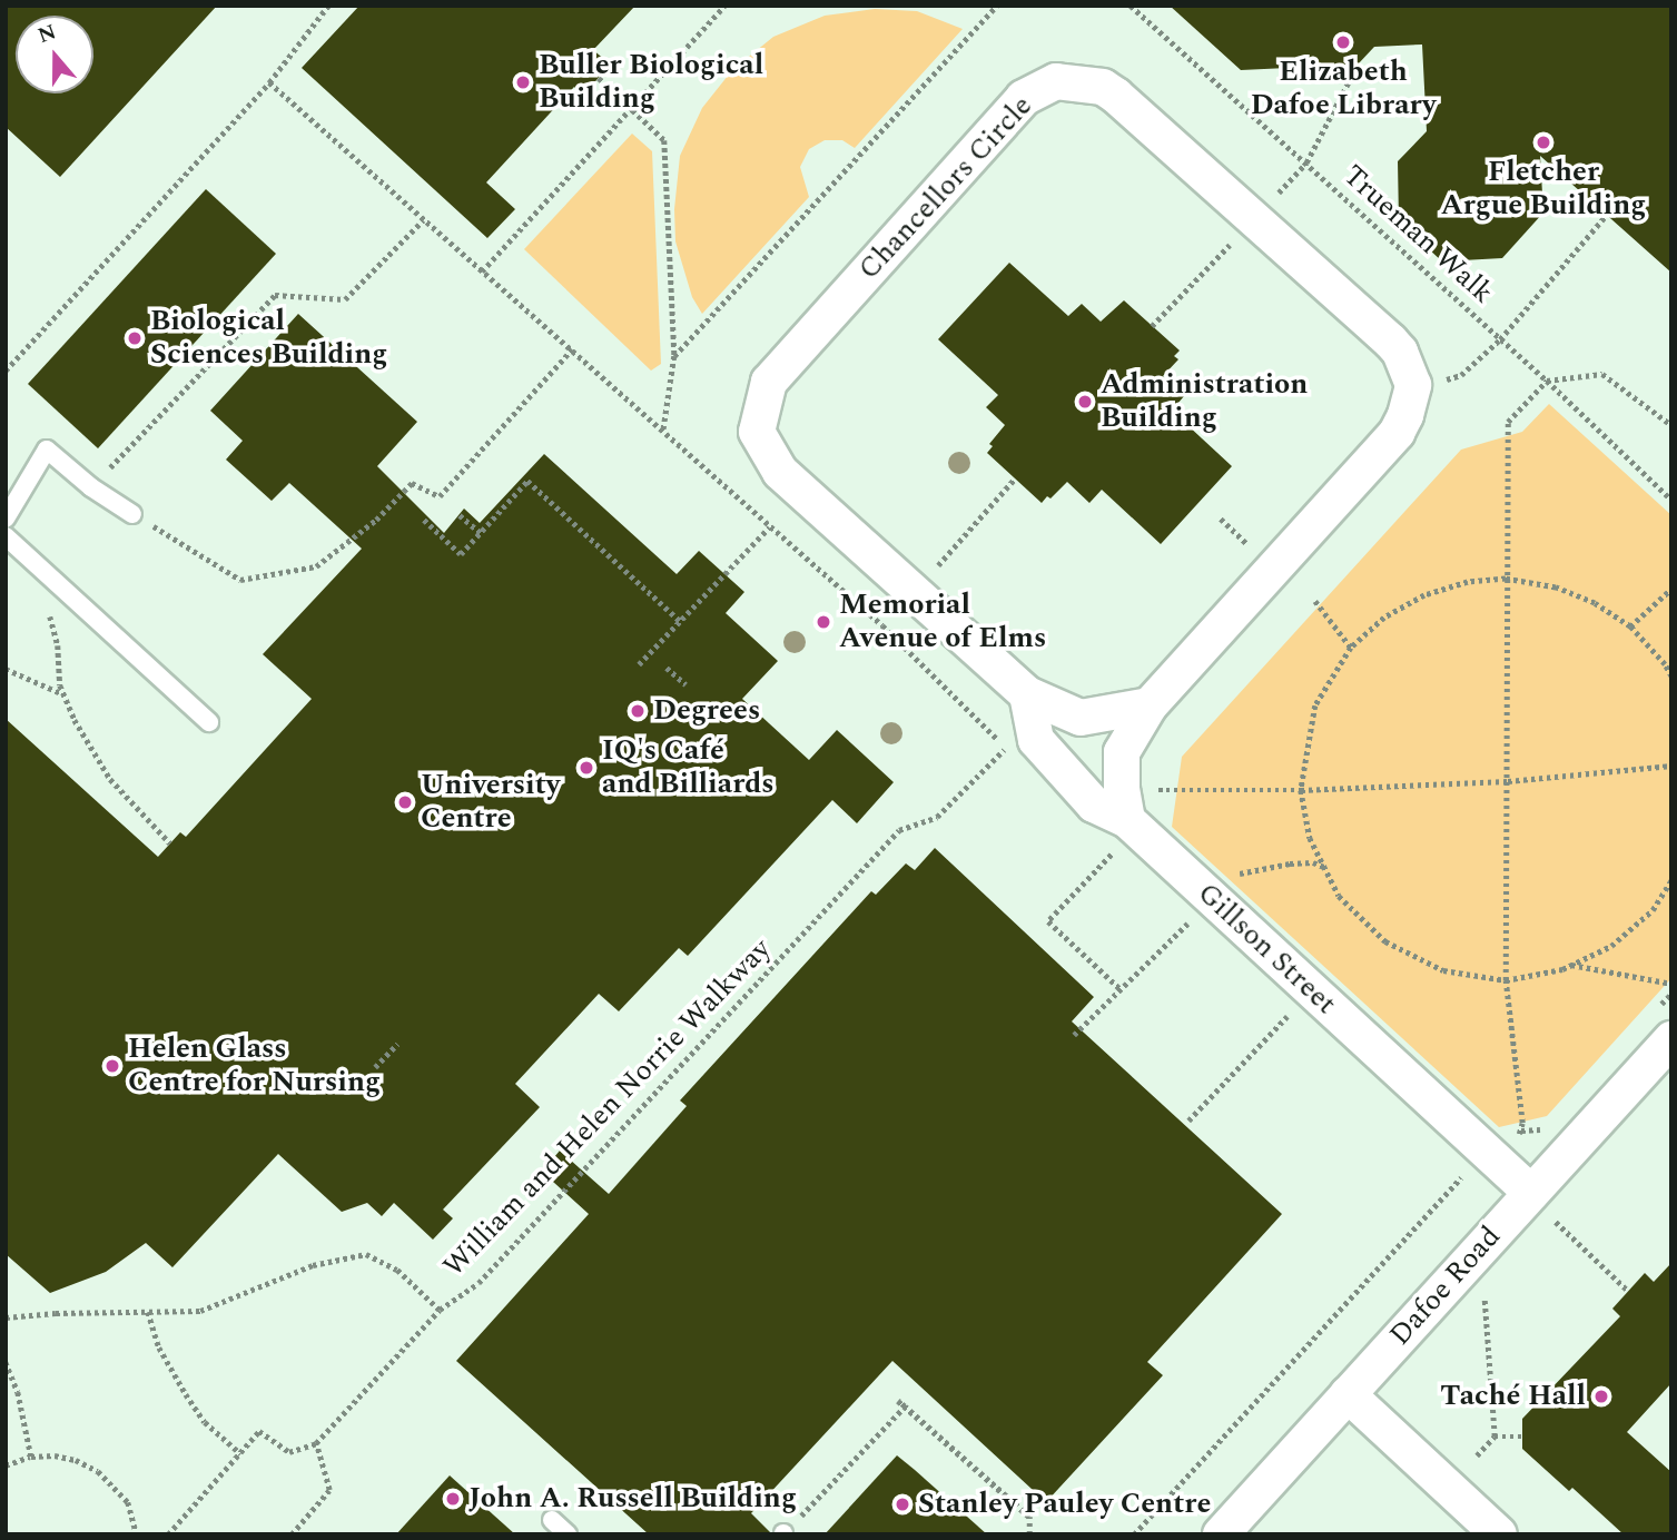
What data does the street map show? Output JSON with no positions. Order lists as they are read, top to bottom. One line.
{"streets":{"street":["Chancellors Circle","Gillson Street","Dafoe Road"],"path":["Trueman Walk","William and Helen Norrie Walkway"]},"crossings":[["Chancellors Circle","Gillson Street"],["Gillson Street","Dafoe Road"]],"places":["Elizabeth Dafoe Library","Buller Biological Building","Fletcher Argue Building","Biological Sciences Building","Administration Building","Memorial Avenue of Elms","Degrees","IQ's Café and Billiards","University Centre","Helen Glass Centre for Nursing","Taché Hall","John A. Russell Building","Stanley Pauley Centre"],"north":"top"}
